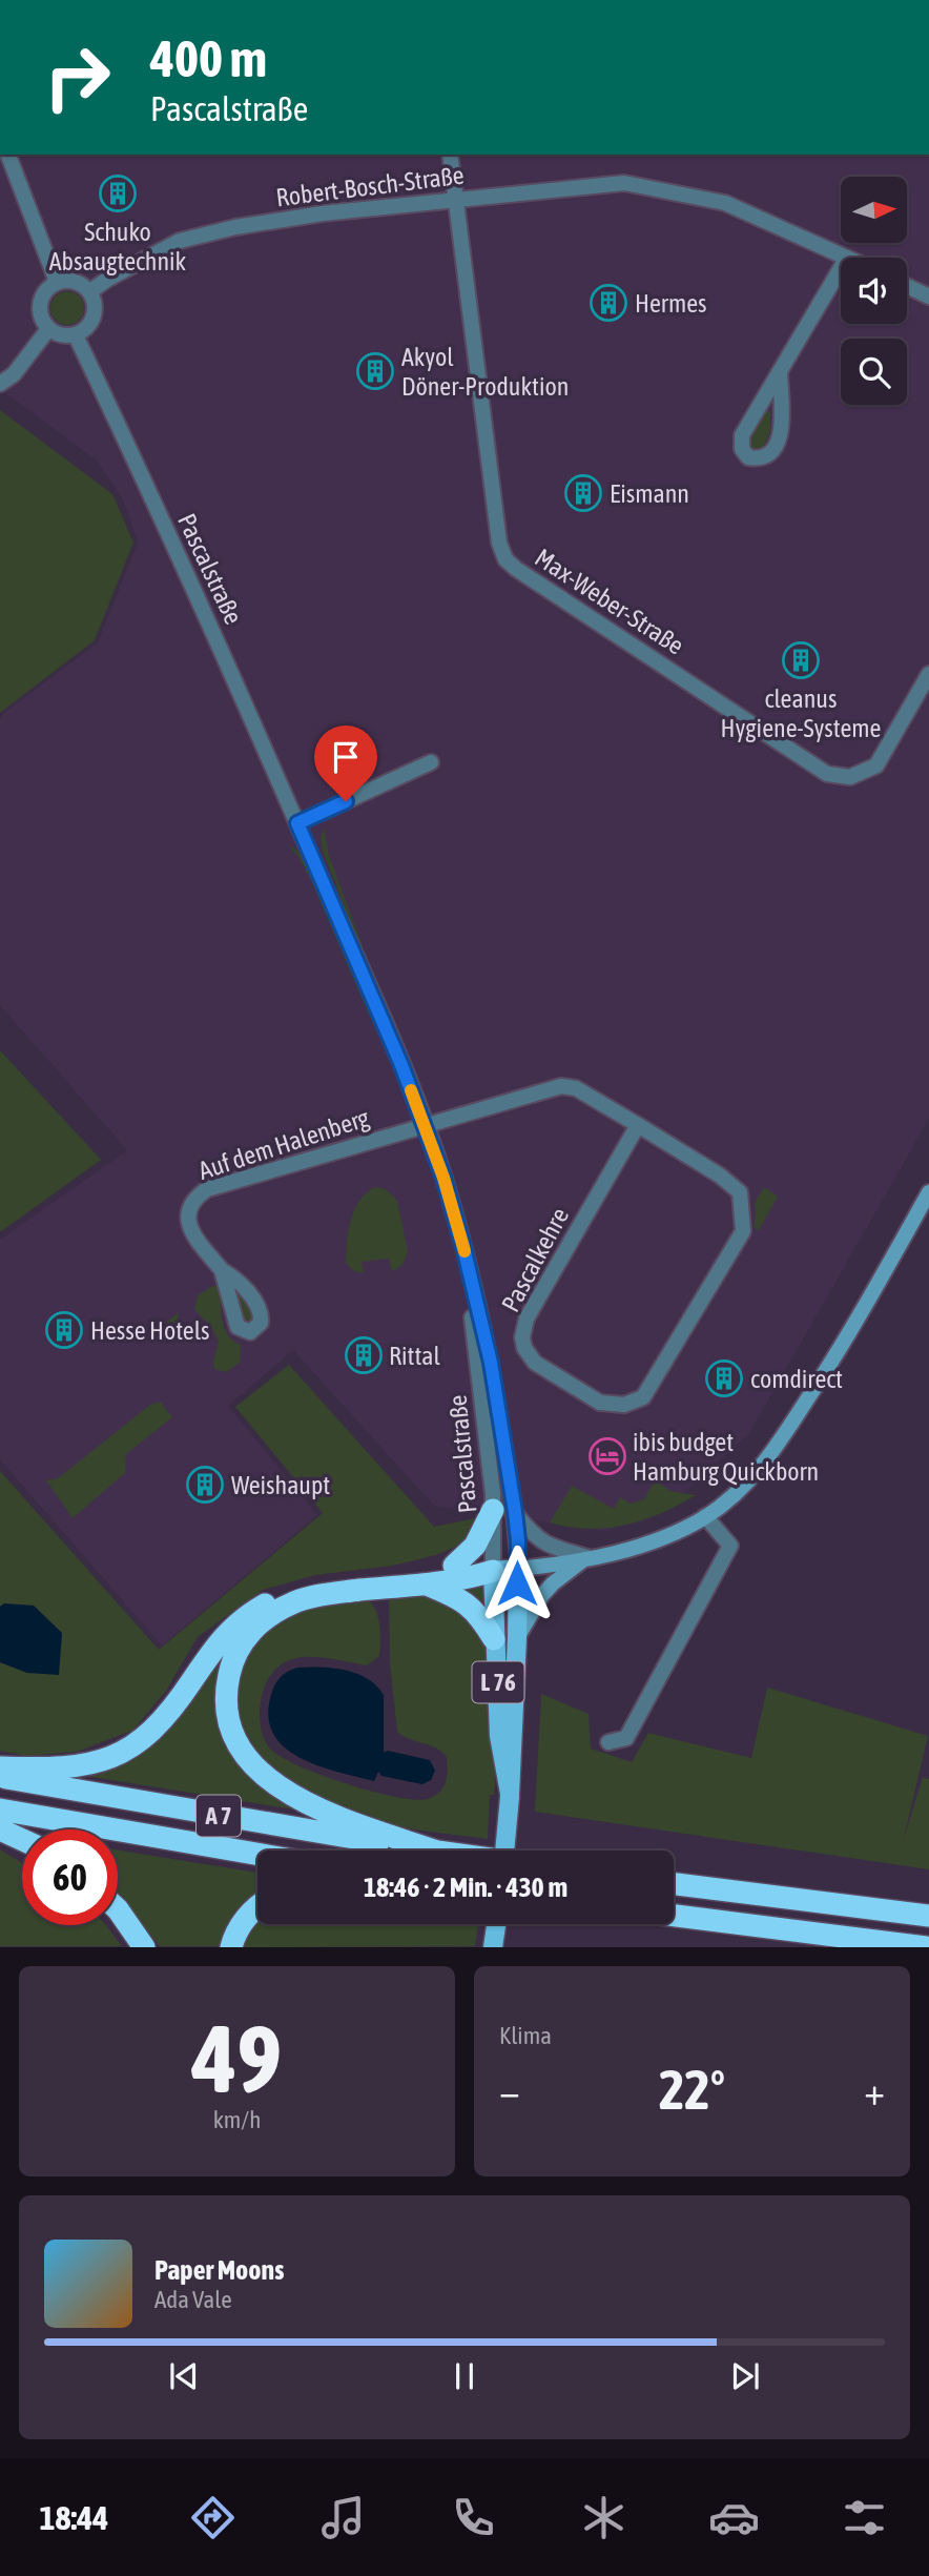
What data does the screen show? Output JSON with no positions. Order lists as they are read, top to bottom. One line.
{"streets":{"highway":["A 7"],"main road":["L 76"],"street":["Robert-Bosch-Straße","Pascalstraße","Max-Weber-Straße","Auf dem Halenberg","Pascalkehre"]},"crossings":[["Robert-Bosch-Straße","Pascalstraße"],["Robert-Bosch-Straße","Max-Weber-Straße"],["Pascalstraße","Auf dem Halenberg"],["Pascalstraße","L 76"]],"places":{"building":["Schuko Absaugtechnik","Hermes","Akyol Döner-Produktion","Eismann","cleanus Hygiene-Systeme","Hesse Hotels","Rittal","comdirect","Weishaupt"],"hotel":["ibis budget Hamburg Quickborn"]},"north":"right","page":{"turn":["400 m","Pascalstraße"],"limit":"60","trip":"18:46 · 2 Min. · 430 m","tile":[["49","km/h"],"Klima"],"heat":["−","22°","+"],"song":["Paper Moons","Ada Vale"],"tabs":"18:44"}}
